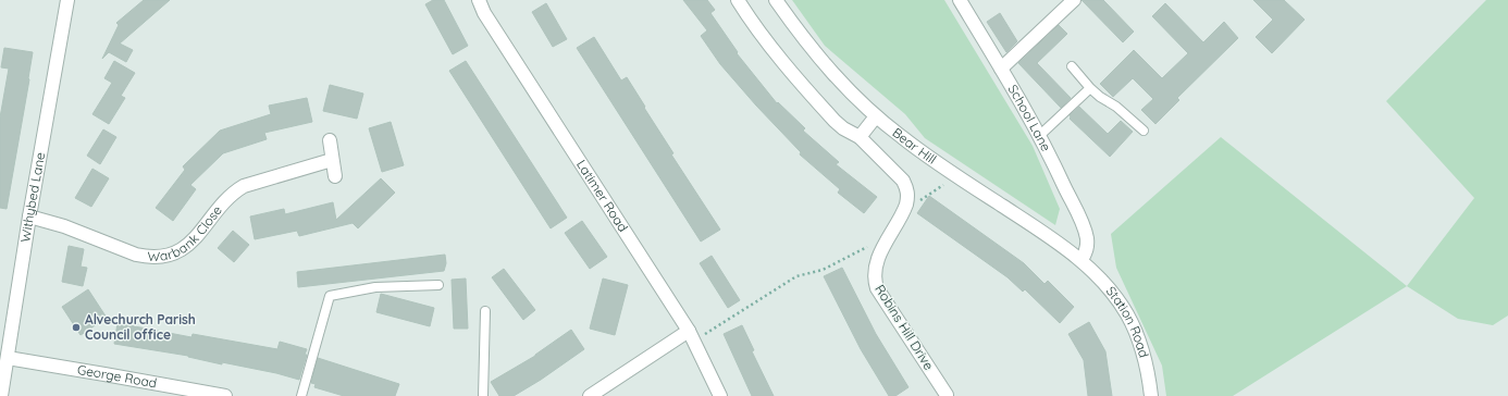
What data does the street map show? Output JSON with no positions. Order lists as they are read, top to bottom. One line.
{"streets":{"street":["School Lane","Bear Hill","Latimer Road","Withybed Lane","Warbank Close","Station Road","Robins Hill Drive","George Road"]},"crossings":[["School Lane","Bear Hill"],["School Lane","Station Road"],["Bear Hill","Station Road"],["Withybed Lane","Warbank Close"],["Withybed Lane","George Road"]],"places":["Alvechurch Parish Council office"]}
